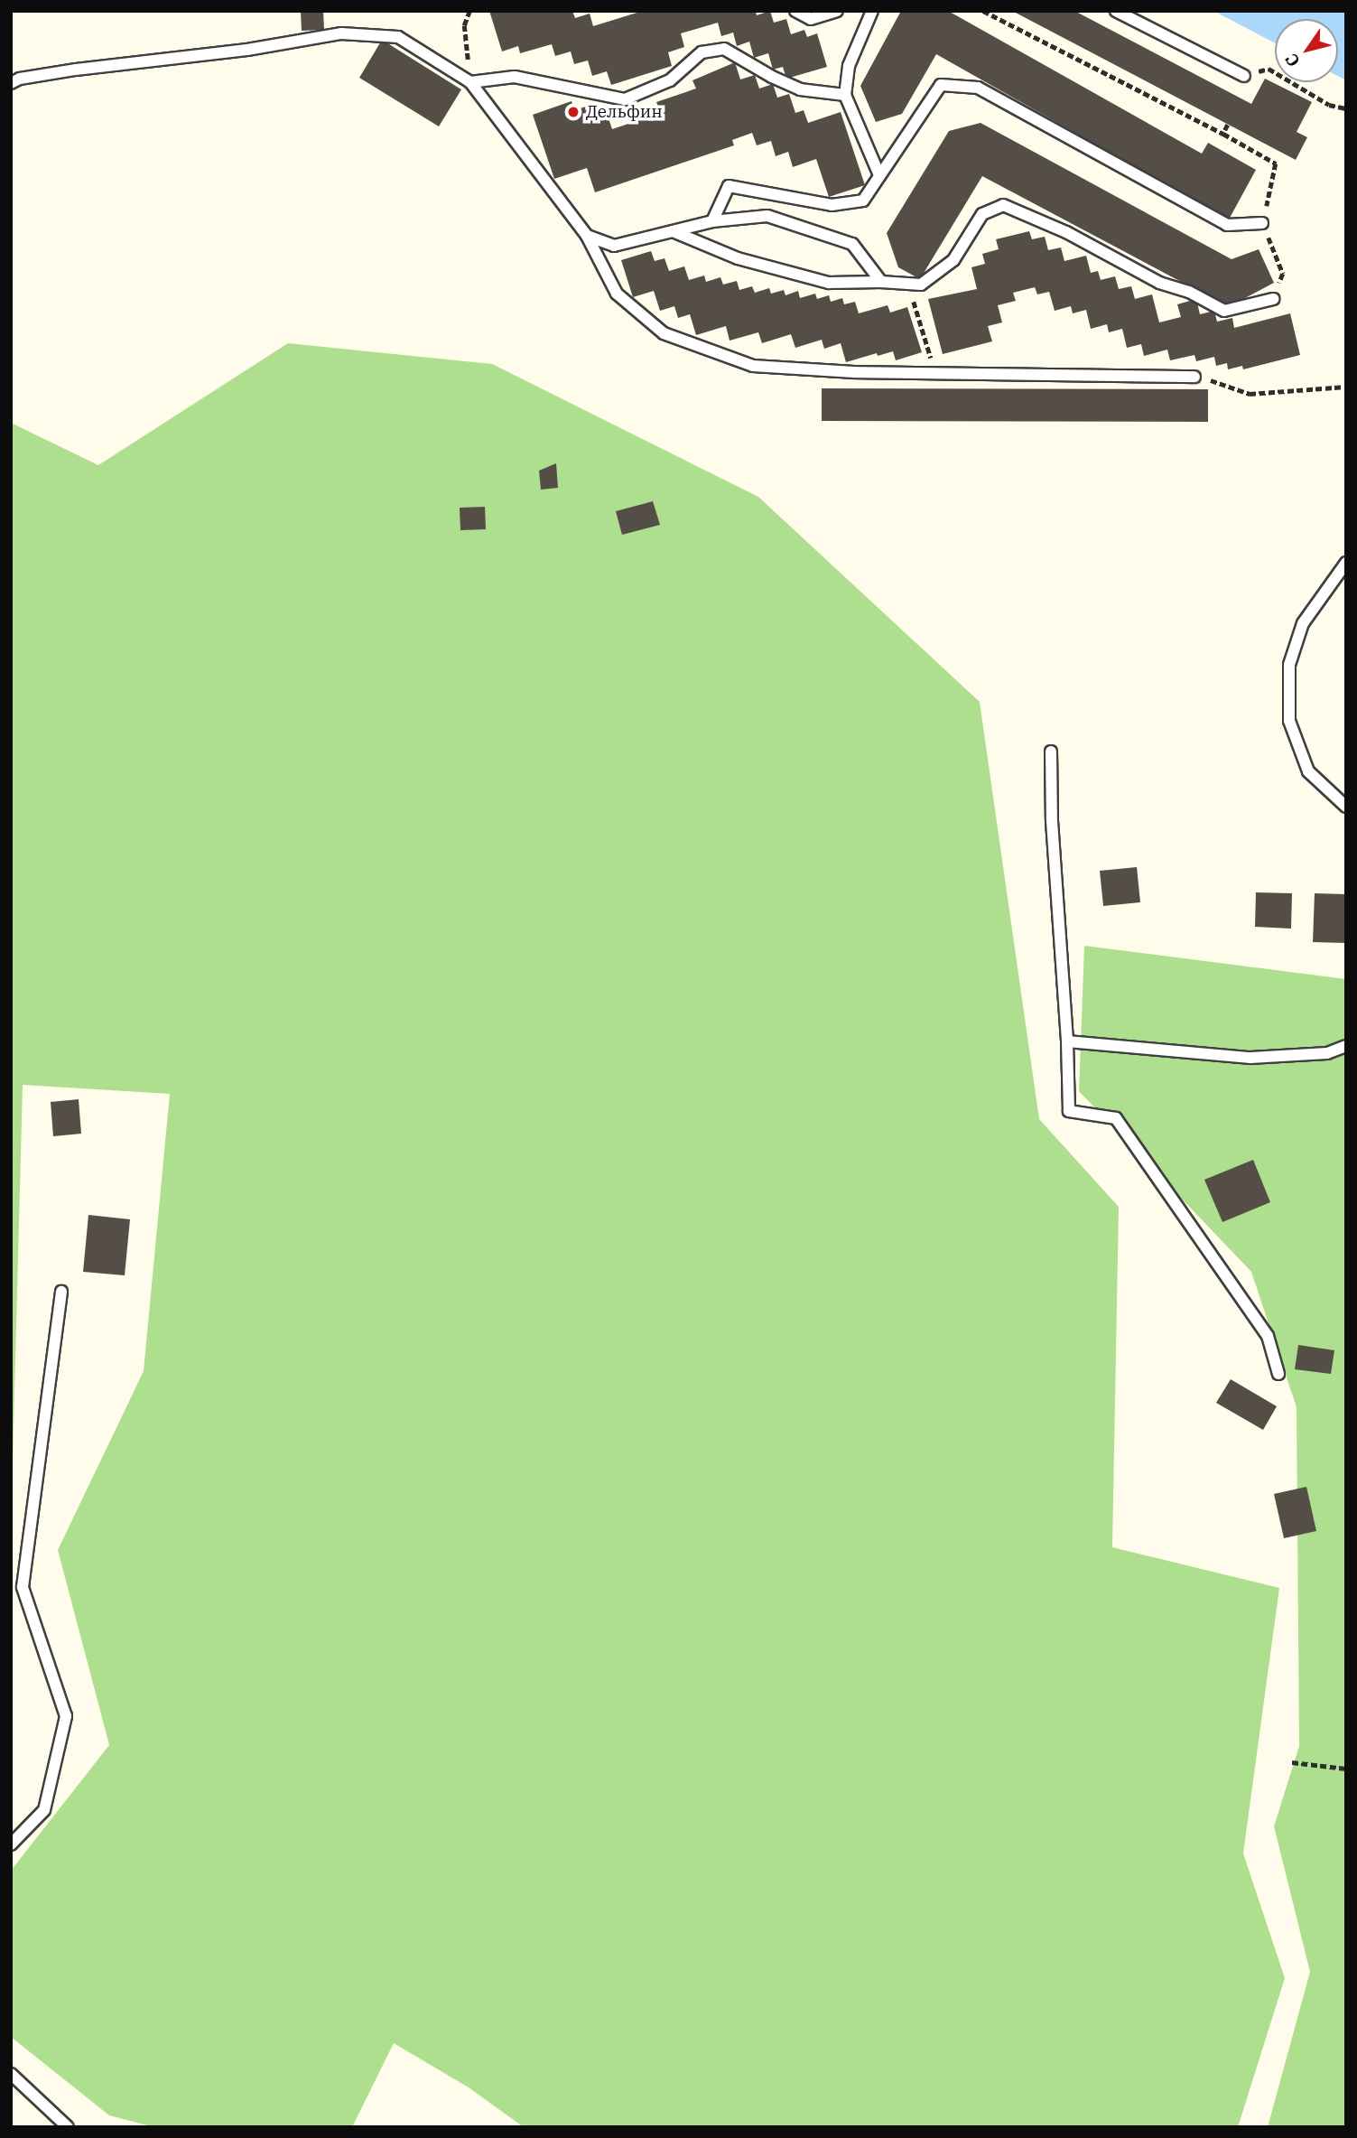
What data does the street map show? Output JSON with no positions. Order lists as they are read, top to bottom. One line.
{"places":["Дельфин"],"north":"bottom left"}
